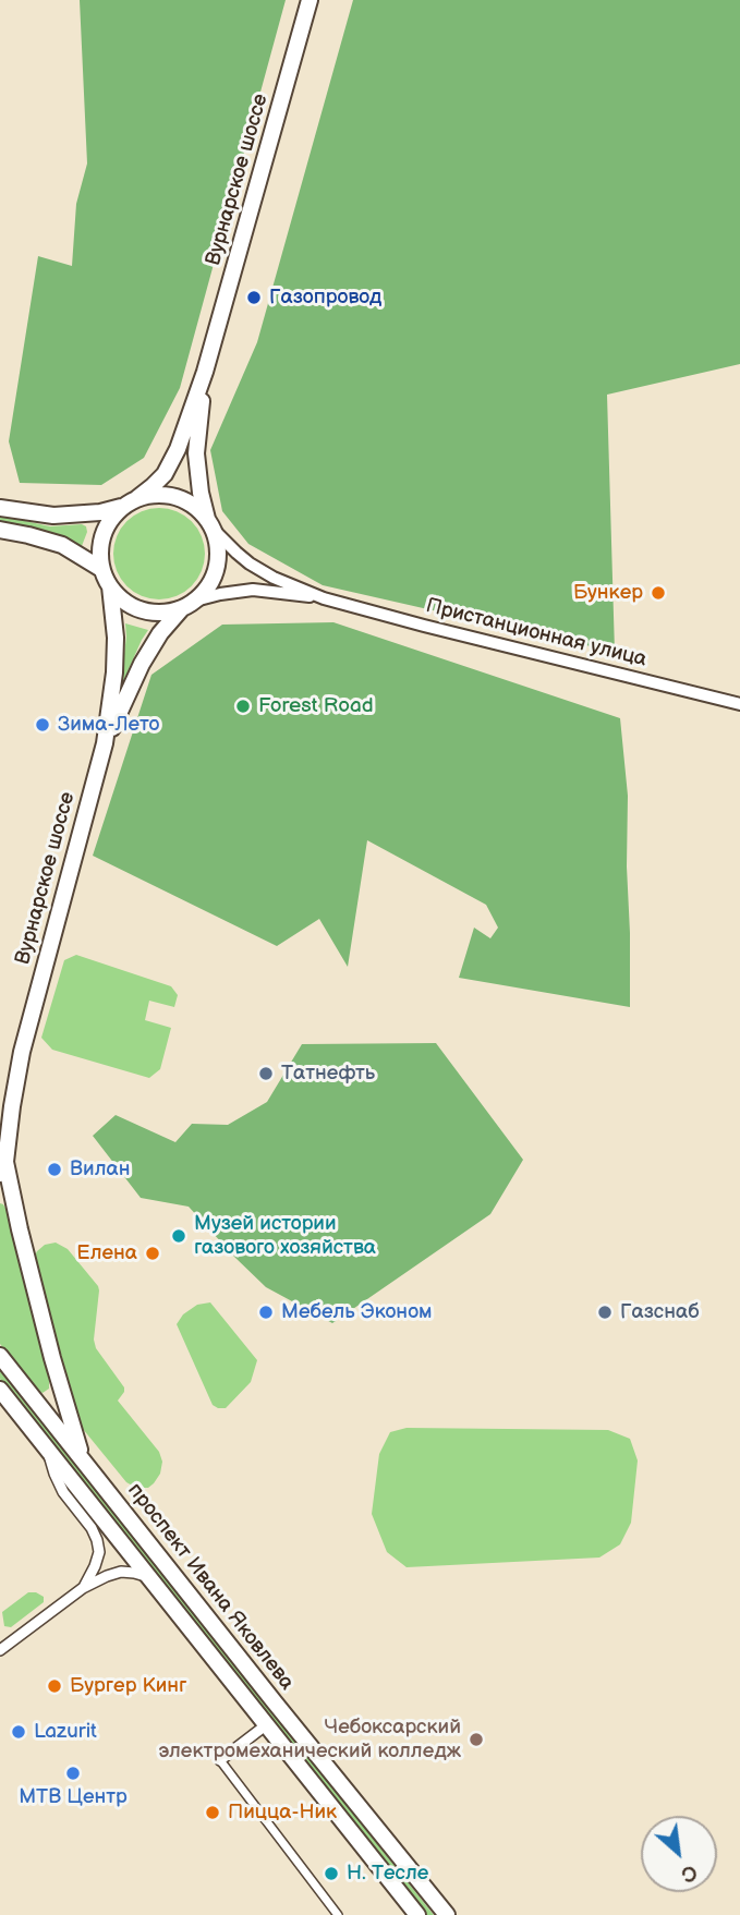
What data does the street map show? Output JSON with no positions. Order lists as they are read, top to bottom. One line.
{"streets":{"main road":["Вурнарское шоссе","проспект Ивана Яковлева"],"street":["Пристанционная улица"]},"crossings":[["Вурнарское шоссе","Пристанционная улица"],["Вурнарское шоссе","проспект Ивана Яковлева"]],"places":["Газопровод","Бункер","Forest Road","Зима-Лето","Татнефть","Вилан","Музей истории газового хозяйства","Елена","Мебель Эконом","Газснаб","Бургер Кинг","Lazurit","Чебоксарский электромеханический колледж","МТВ Центр","Пицца-Ник","Н. Тесле"],"north":"bottom right"}
